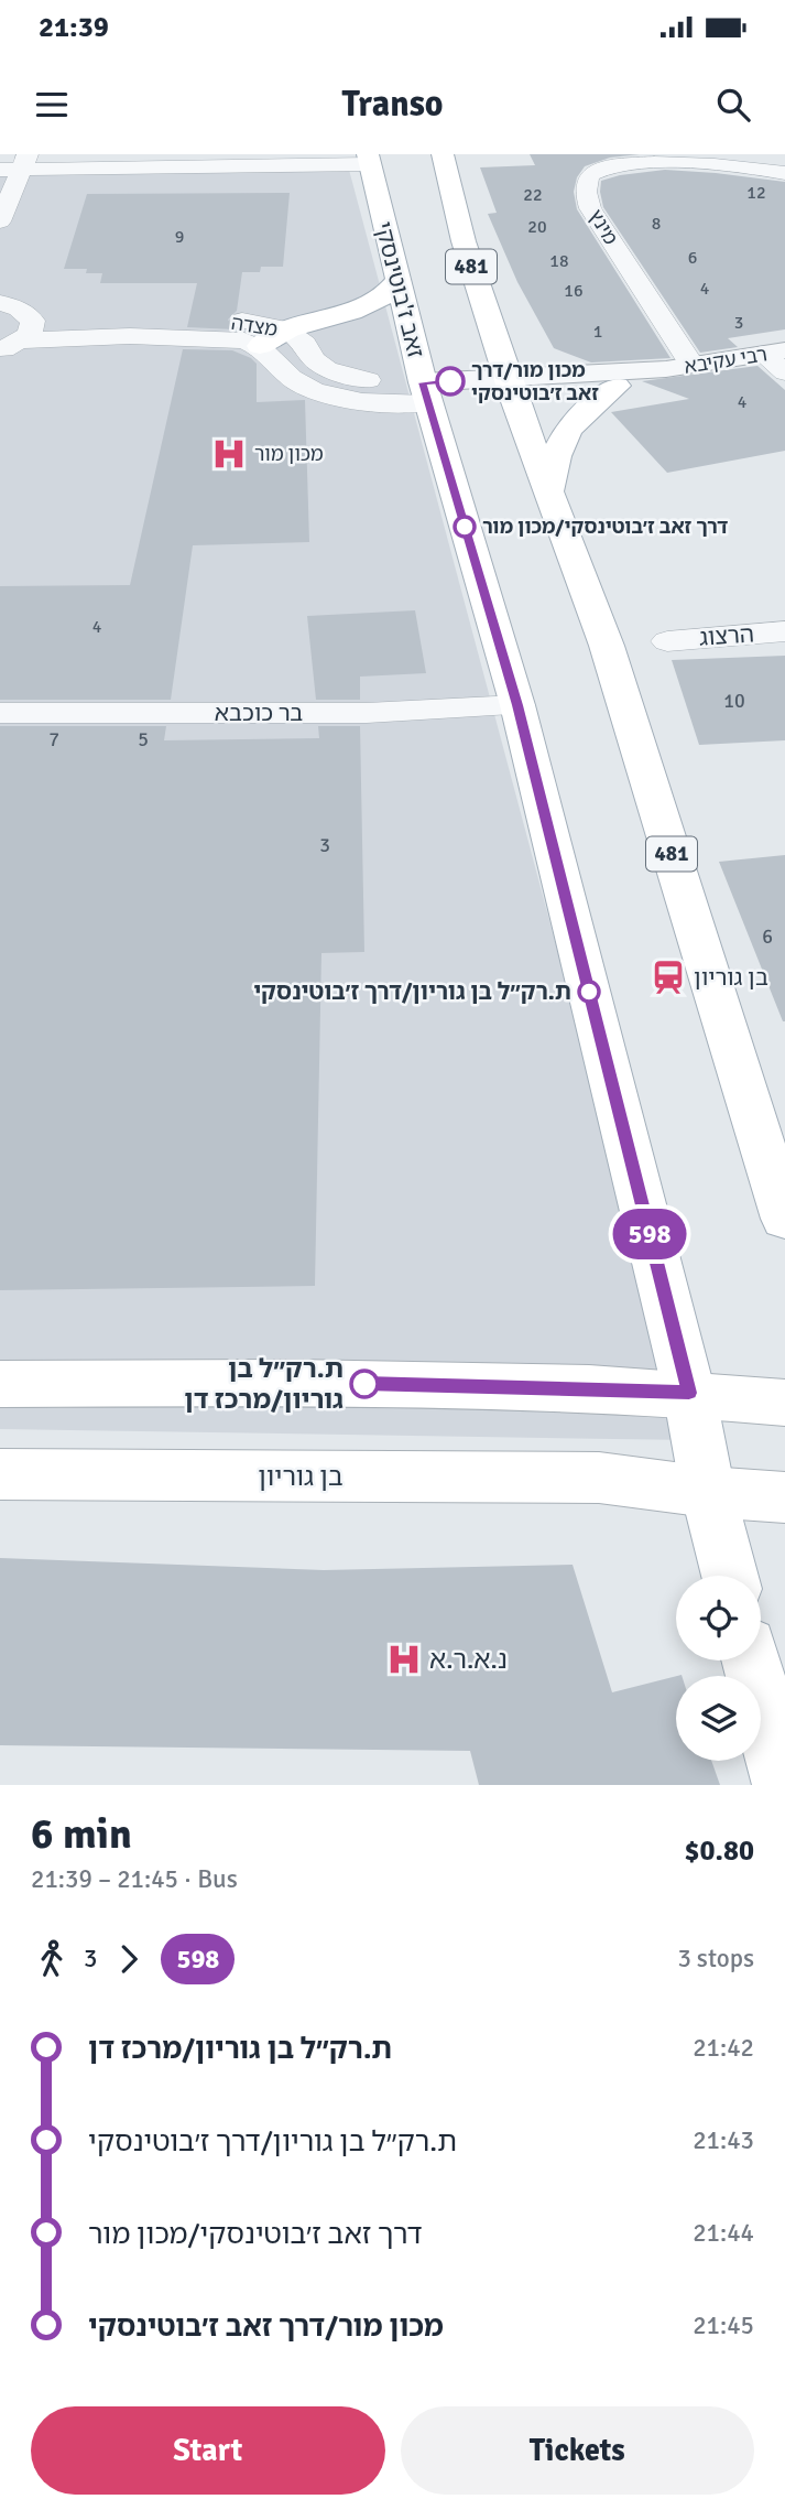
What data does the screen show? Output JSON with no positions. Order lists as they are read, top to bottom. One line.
{"streets":{"main road":["481","זאב ז'בוטינסקי","בן גוריון"],"street":["מינץ","מצדה","רבי עקיבא","הרצוג","בר כוכבא"]},"crossings":[["מינץ","רבי עקיבא"],["481","רבי עקיבא"],["זאב ז'בוטינסקי","מצדה"],["זאב ז'בוטינסקי","רבי עקיבא"],["זאב ז'בוטינסקי","בר כוכבא"],["זאב ז'בוטינסקי","בן גוריון"],["מצדה","רבי עקיבא"]],"places":{"other":["מכון מור/דרך זאב ז׳בוטינסקי","דרך זאב ז׳בוטינסקי/מכון מור","ת.רק״ל בן גוריון/דרך ז׳בוטינסקי","ת.רק״ל בן גוריון/מרכז דן"],"hospital":["מכון מור","נ.א.ר.א"],"station":["בן גוריון"]},"lines":["bus line 598"],"house_numbers":["12","22","8","20","9","6","18","4","16","3","1","4","4","10","7","5","3","6"],"page":{"status":"21:39","header":"Transo","on_map":"598","heading":["6 min","21:39 – 21:45 · Bus","$0.80"],"legs":["3","598","3 stops"],"list":[{"name":"ת.רק״ל בן גוריון/מרכז דן","value":"21:42"},{"name":"ת.רק״ל בן גוריון/דרך ז׳בוטינסקי","value":"21:43"},{"name":"דרך זאב ז׳בוטינסקי/מכון מור","value":"21:44"},{"name":"מכון מור/דרך זאב ז׳בוטינסקי","value":"21:45"}],"buttons":["Start","Tickets"]}}
